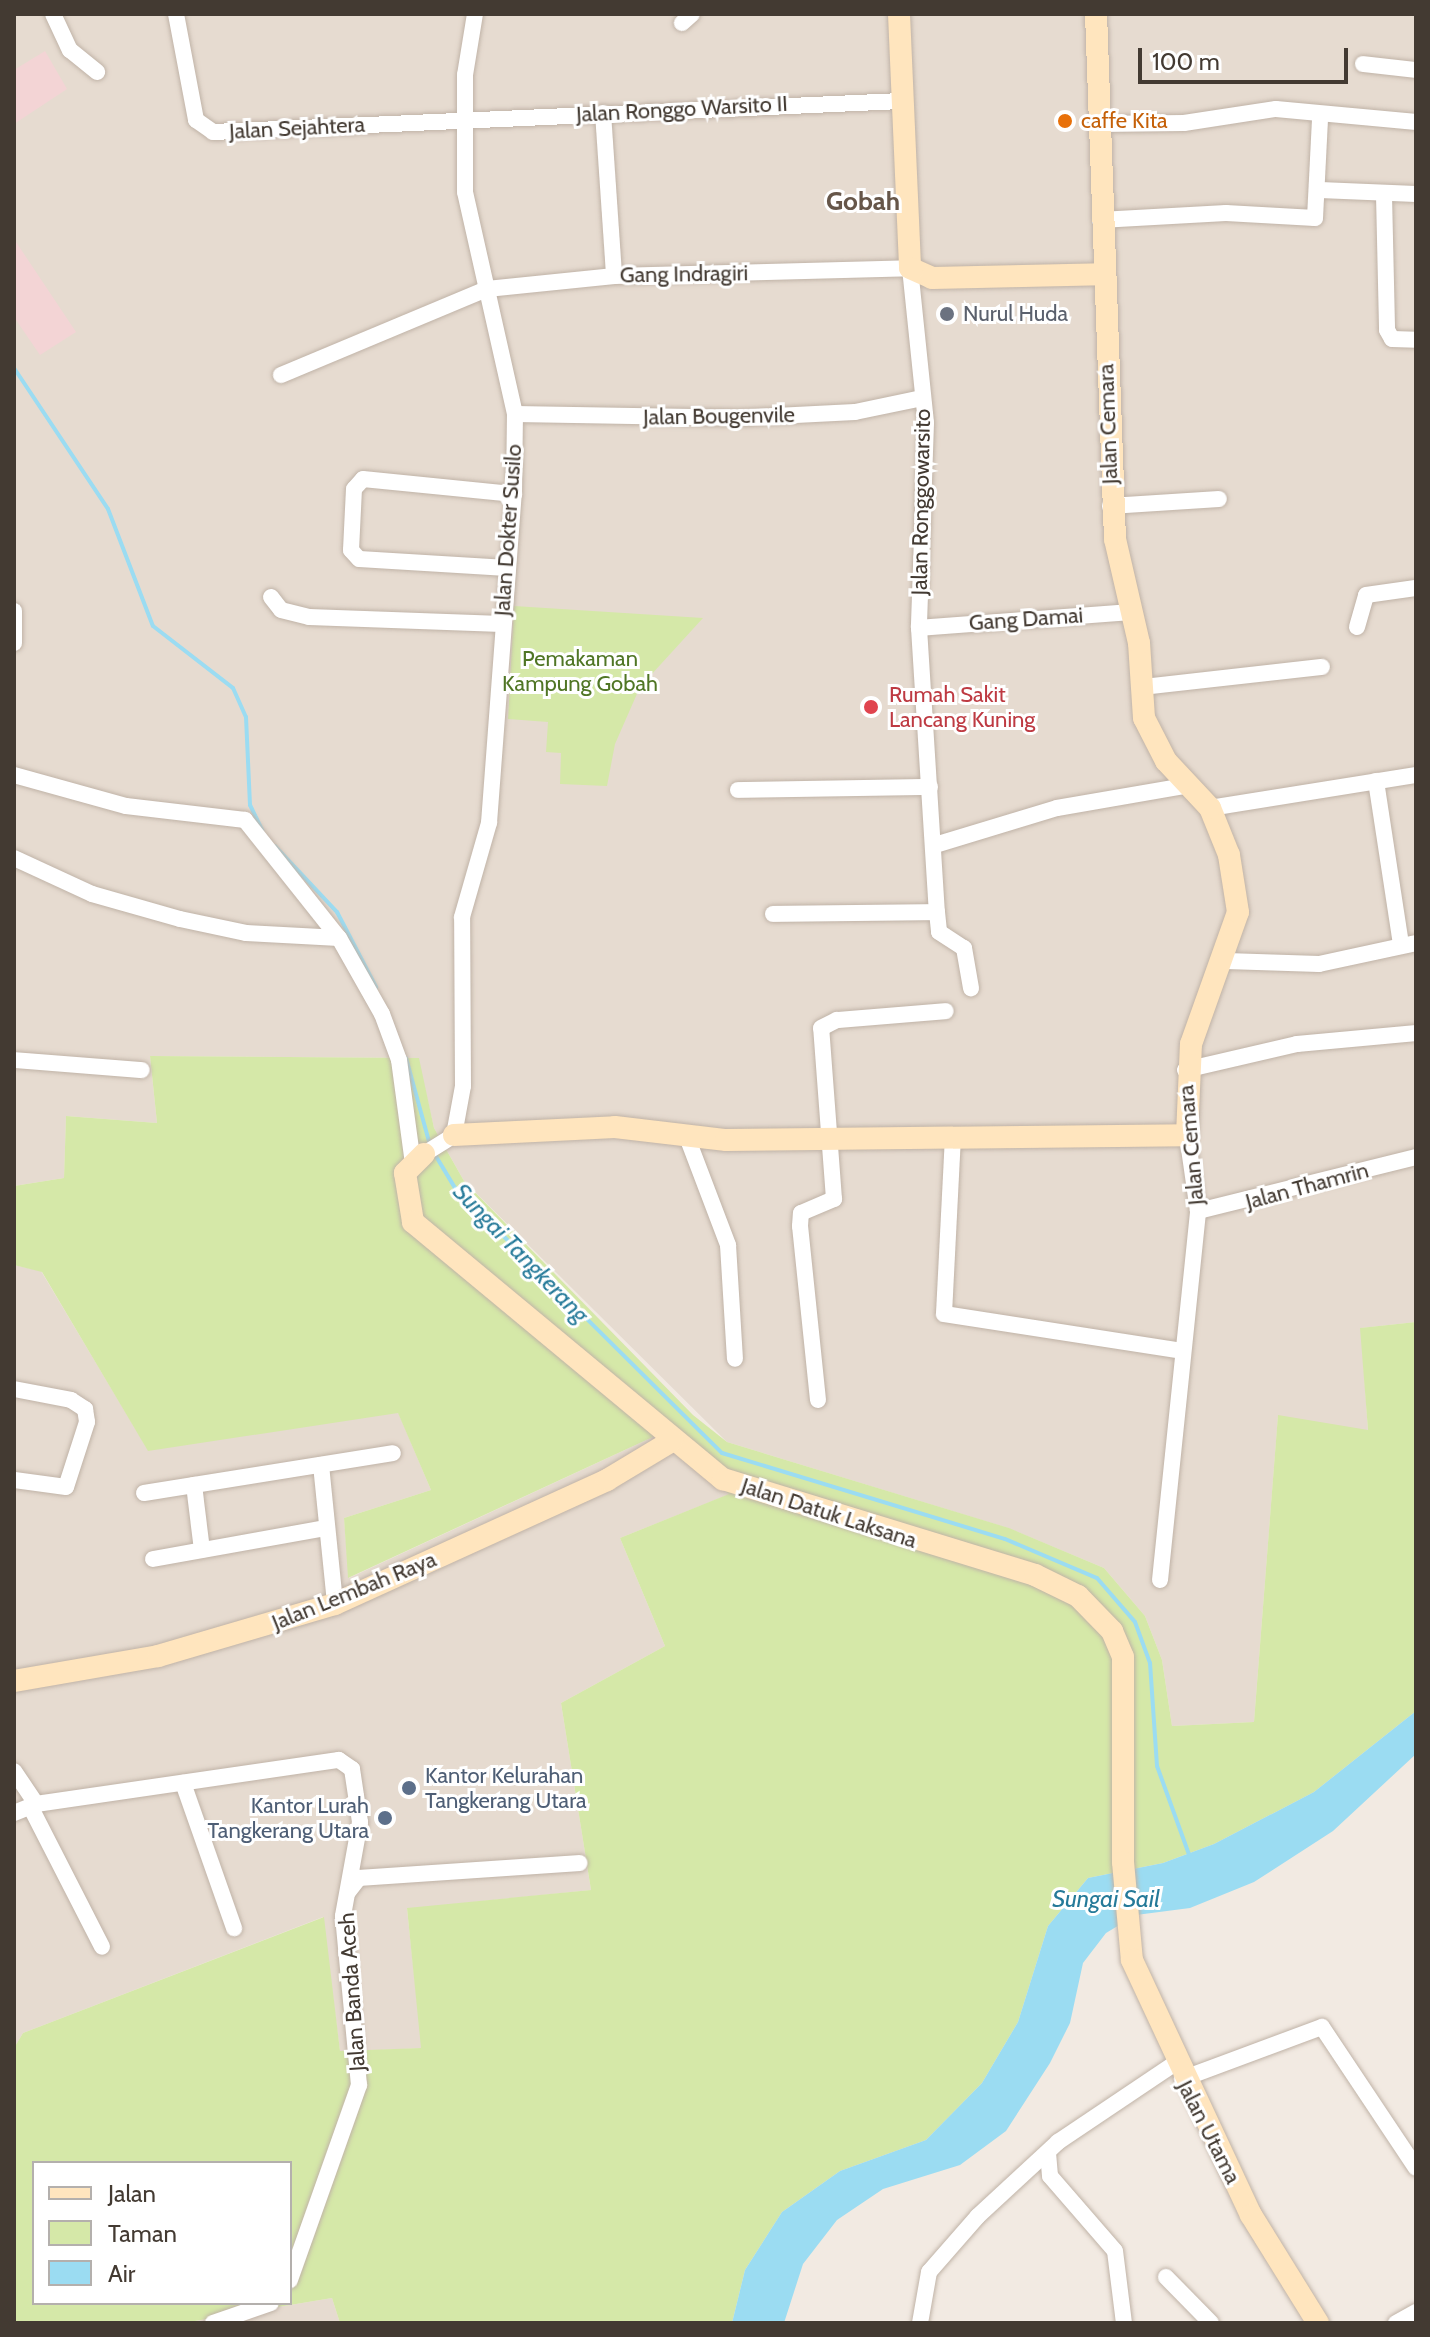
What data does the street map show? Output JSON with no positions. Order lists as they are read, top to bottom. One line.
{"streets":{"street":["Jalan Ronggo Warsito II","Jalan Sejahtera","Gang Indragiri","Jalan Bougenvile","Jalan Cemara","Jalan Ronggowarsito","Jalan Dokter Susilo","Gang Damai","Jalan Thamrin","Jalan Datuk Laksana","Jalan Lembah Raya","Jalan Banda Aceh","Jalan Utama"]},"crossings":[["Jalan Ronggo Warsito II","Jalan Sejahtera"],["Jalan Ronggo Warsito II","Jalan Ronggowarsito"],["Jalan Ronggo Warsito II","Jalan Dokter Susilo"],["Jalan Sejahtera","Jalan Dokter Susilo"],["Gang Indragiri","Jalan Cemara"],["Gang Indragiri","Jalan Ronggowarsito"],["Gang Indragiri","Jalan Dokter Susilo"],["Jalan Bougenvile","Jalan Ronggowarsito"],["Jalan Bougenvile","Jalan Dokter Susilo"],["Jalan Cemara","Gang Damai"],["Jalan Cemara","Jalan Thamrin"],["Jalan Ronggowarsito","Gang Damai"],["Jalan Datuk Laksana","Jalan Lembah Raya"],["Jalan Datuk Laksana","Jalan Utama"]],"districts":["Gobah"],"water":["Sungai Tangkerang","Sungai Sail"],"parks":["Pemakaman Kampung Gobah"],"places":["caffe Kita","Nurul Huda","Rumah Sakit Lancang Kuning","Kantor Kelurahan Tangkerang Utara","Kantor Lurah Tangkerang Utara"],"legend":["Jalan","Taman","Air"],"scale_bar":"100 m"}
